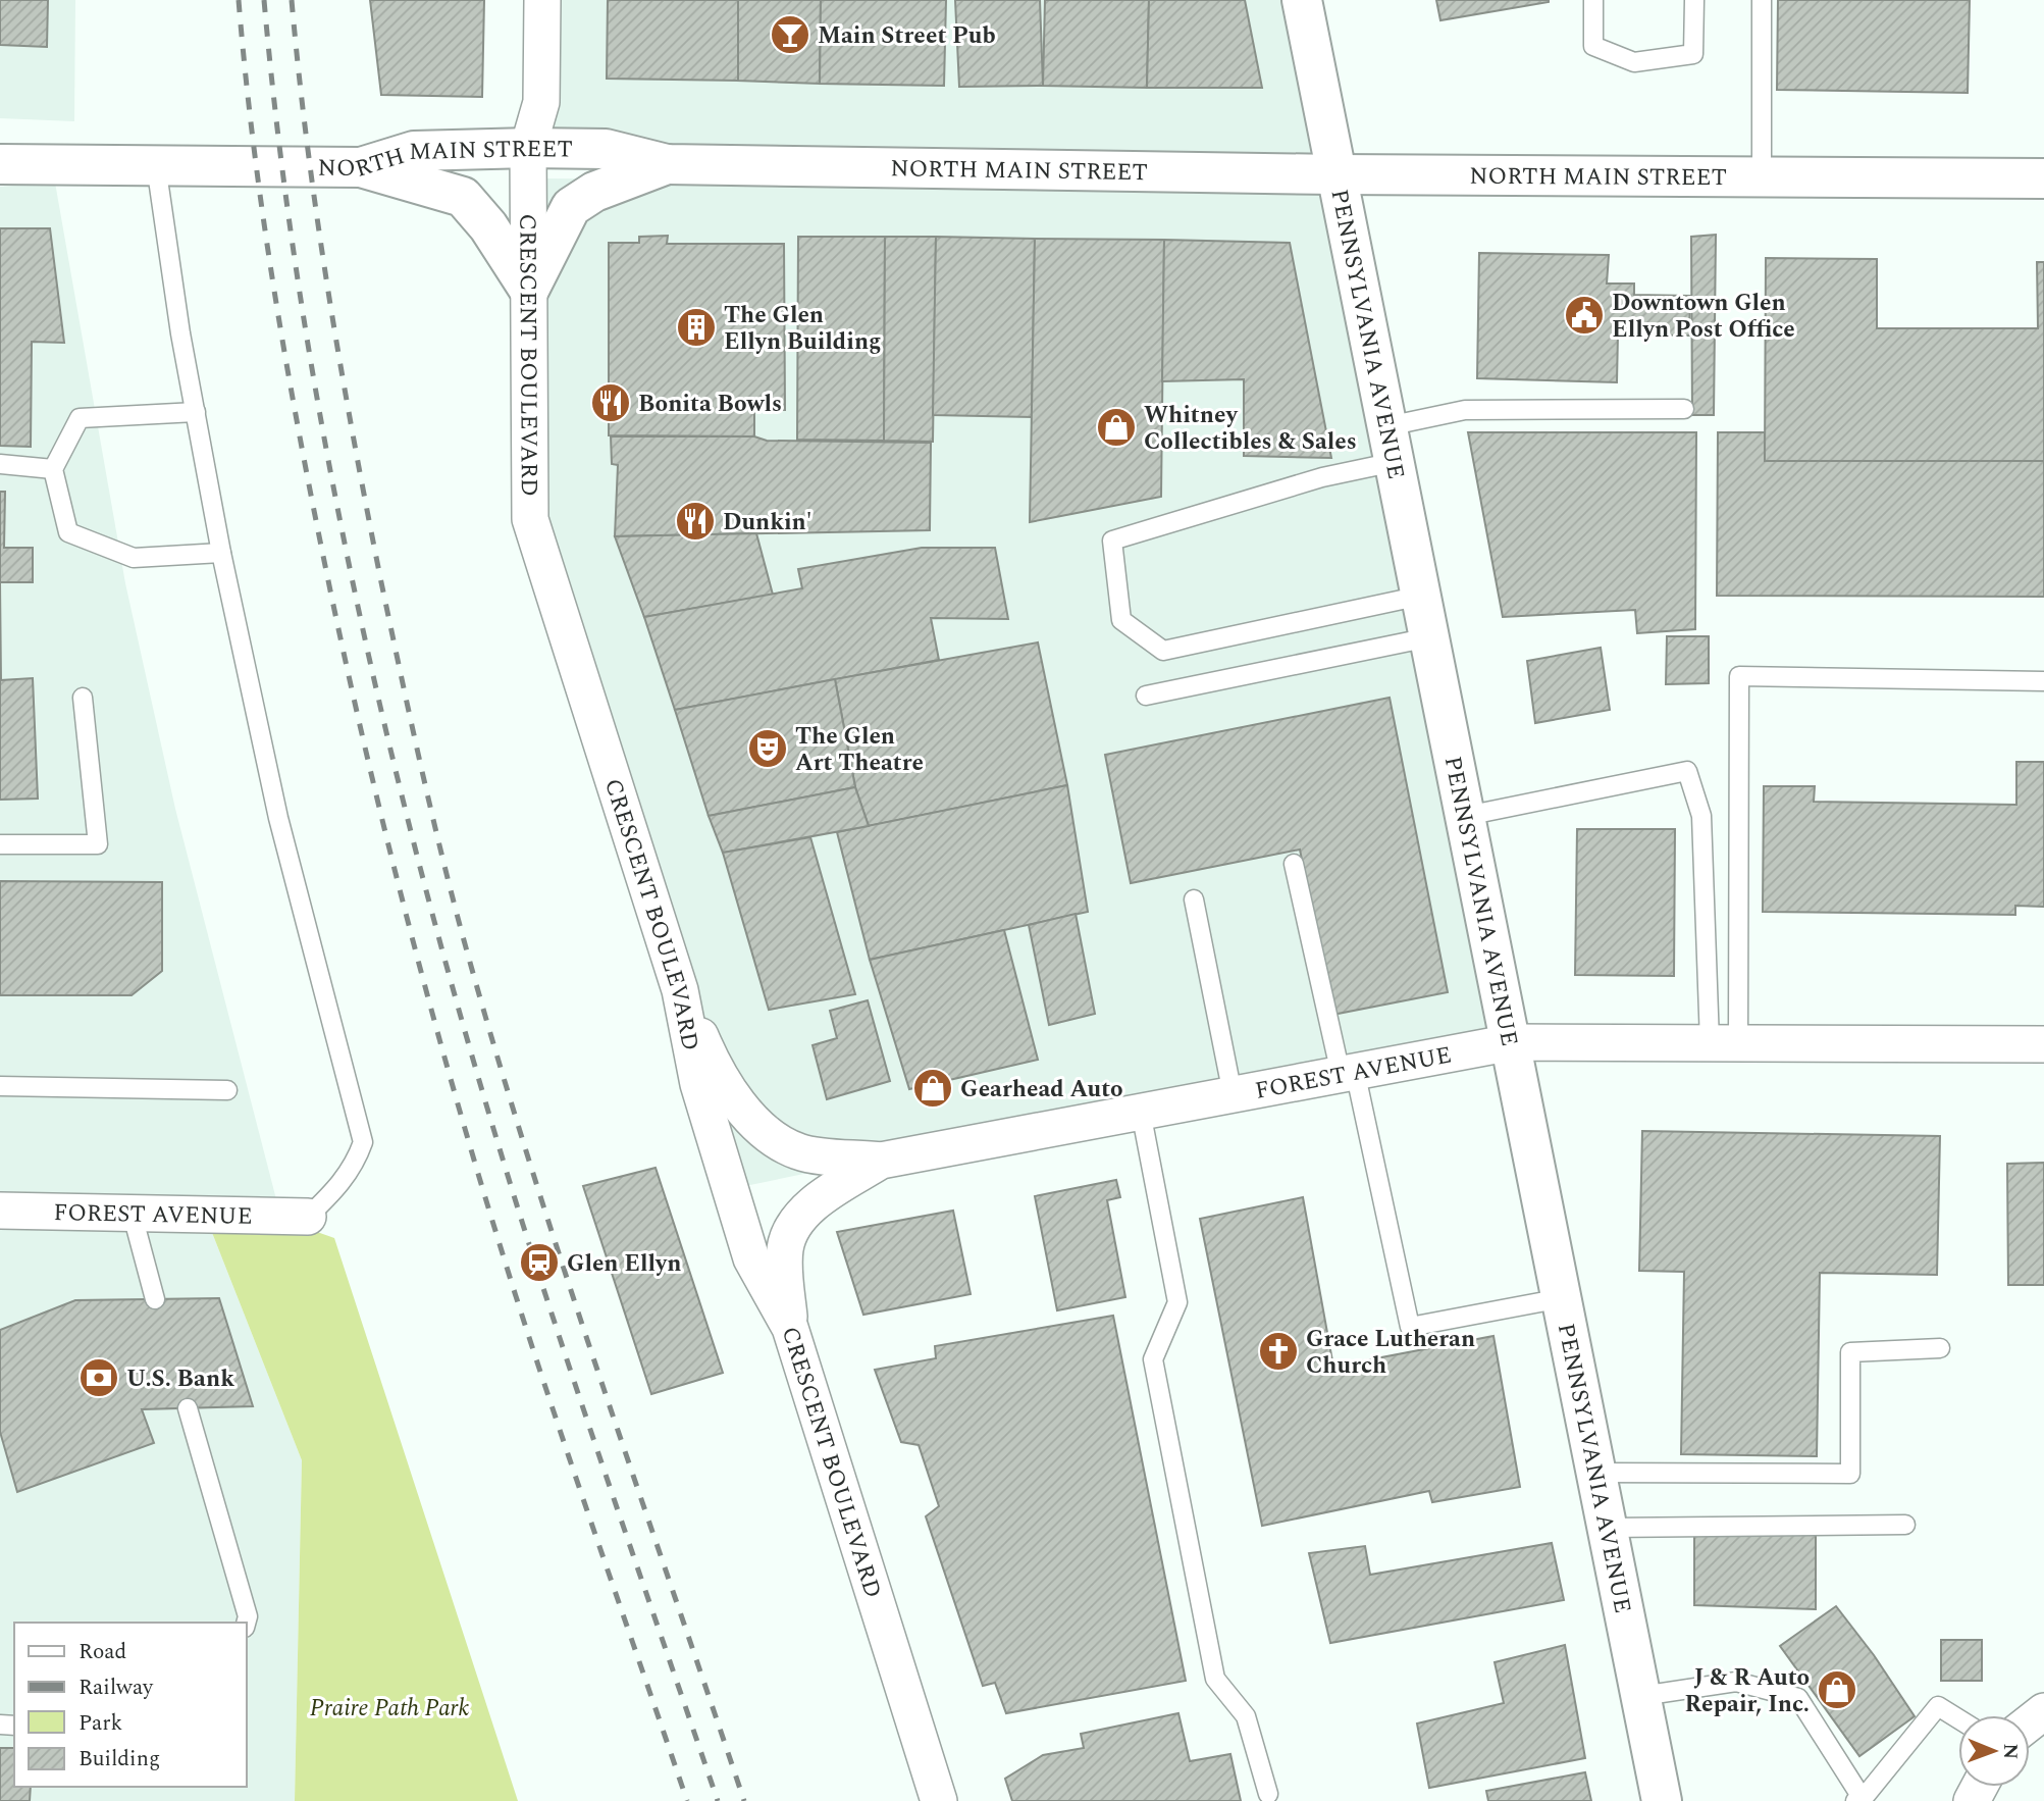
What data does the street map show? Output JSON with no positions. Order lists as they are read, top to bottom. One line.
{"streets":{"street":["NORTH MAIN STREET","PENNSYLVANIA AVENUE","CRESCENT BOULEVARD","FOREST AVENUE"]},"crossings":[["NORTH MAIN STREET","PENNSYLVANIA AVENUE"],["NORTH MAIN STREET","CRESCENT BOULEVARD"],["PENNSYLVANIA AVENUE","FOREST AVENUE"],["CRESCENT BOULEVARD","FOREST AVENUE"]],"parks":["Praire Path Park"],"places":{"bar":["Main Street Pub"],"public building":["Downtown Glen Ellyn Post Office"],"building":["The Glen Ellyn Building"],"restaurant":["Bonita Bowls","Dunkin'"],"shop":["Whitney Collectibles & Sales","Gearhead Auto","J & R Auto Repair, Inc."],"theatre":["The Glen Art Theatre"],"station":["Glen Ellyn"],"church":["Grace Lutheran Church"],"bank":["U.S. Bank"]},"legend":["Road","Railway","Park","Building"],"north":"right"}
